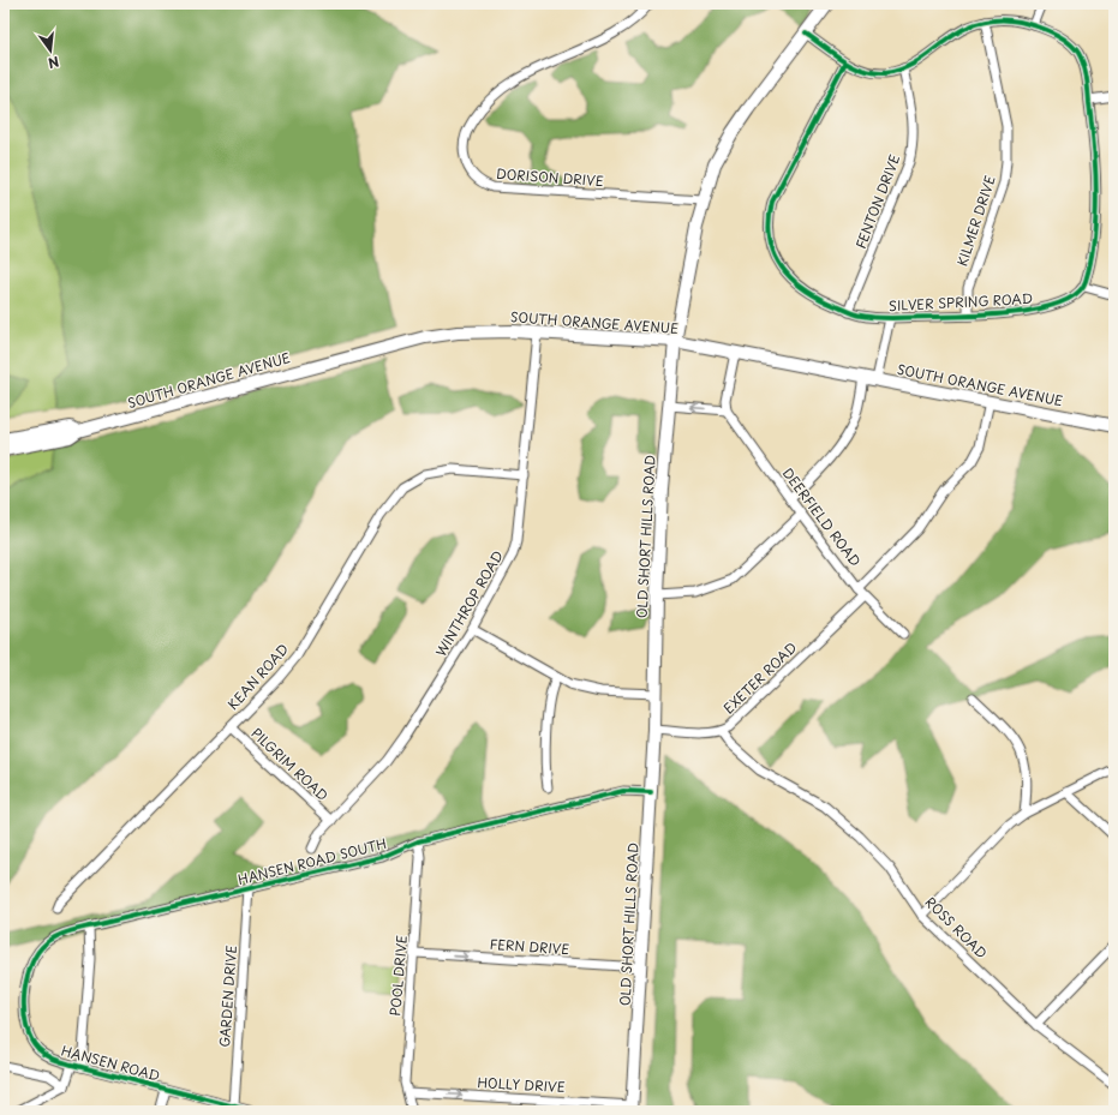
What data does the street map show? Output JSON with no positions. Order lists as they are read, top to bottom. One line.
{"streets":{"main road":["SOUTH ORANGE AVENUE","OLD SHORT HILLS ROAD"],"street":["DORISON DRIVE","FENTON DRIVE","KILMER DRIVE","SILVER SPRING ROAD","DEERFIELD ROAD","WINTHROP ROAD","KEAN ROAD","EXETER ROAD","PILGRIM ROAD","HANSEN ROAD SOUTH","ROSS ROAD","FERN DRIVE","POOL DRIVE","GARDEN DRIVE","HANSEN ROAD","HOLLY DRIVE"]},"crossings":[["DORISON DRIVE","OLD SHORT HILLS ROAD"],["FENTON DRIVE","SILVER SPRING ROAD"],["KILMER DRIVE","SILVER SPRING ROAD"],["SOUTH ORANGE AVENUE","OLD SHORT HILLS ROAD"],["SOUTH ORANGE AVENUE","WINTHROP ROAD"],["DEERFIELD ROAD","EXETER ROAD"],["OLD SHORT HILLS ROAD","EXETER ROAD"],["OLD SHORT HILLS ROAD","HANSEN ROAD SOUTH"],["OLD SHORT HILLS ROAD","FERN DRIVE"],["OLD SHORT HILLS ROAD","HOLLY DRIVE"],["WINTHROP ROAD","KEAN ROAD"],["WINTHROP ROAD","PILGRIM ROAD"],["KEAN ROAD","PILGRIM ROAD"],["EXETER ROAD","ROSS ROAD"],["HANSEN ROAD SOUTH","POOL DRIVE"],["HANSEN ROAD SOUTH","GARDEN DRIVE"],["HANSEN ROAD SOUTH","HANSEN ROAD"],["FERN DRIVE","POOL DRIVE"],["POOL DRIVE","HOLLY DRIVE"],["GARDEN DRIVE","HANSEN ROAD"]],"one_way":["FERN DRIVE","HOLLY DRIVE"],"north":"bottom"}
